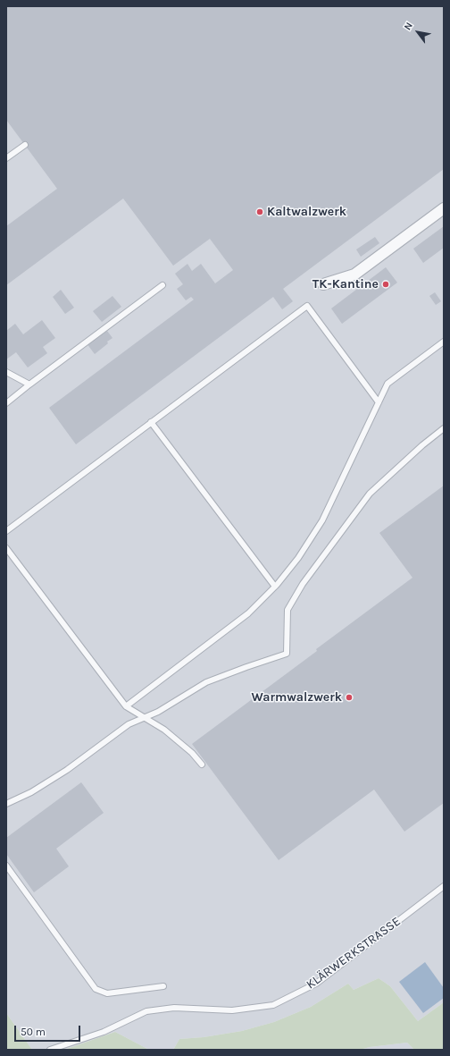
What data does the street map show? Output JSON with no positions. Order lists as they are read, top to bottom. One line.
{"streets":{"lane":["KLÄRWERKSTRASSE"]},"places":["Kaltwalzwerk","TK-Kantine","Warmwalzwerk"],"scale_bar":"50 m","north":"top left"}
